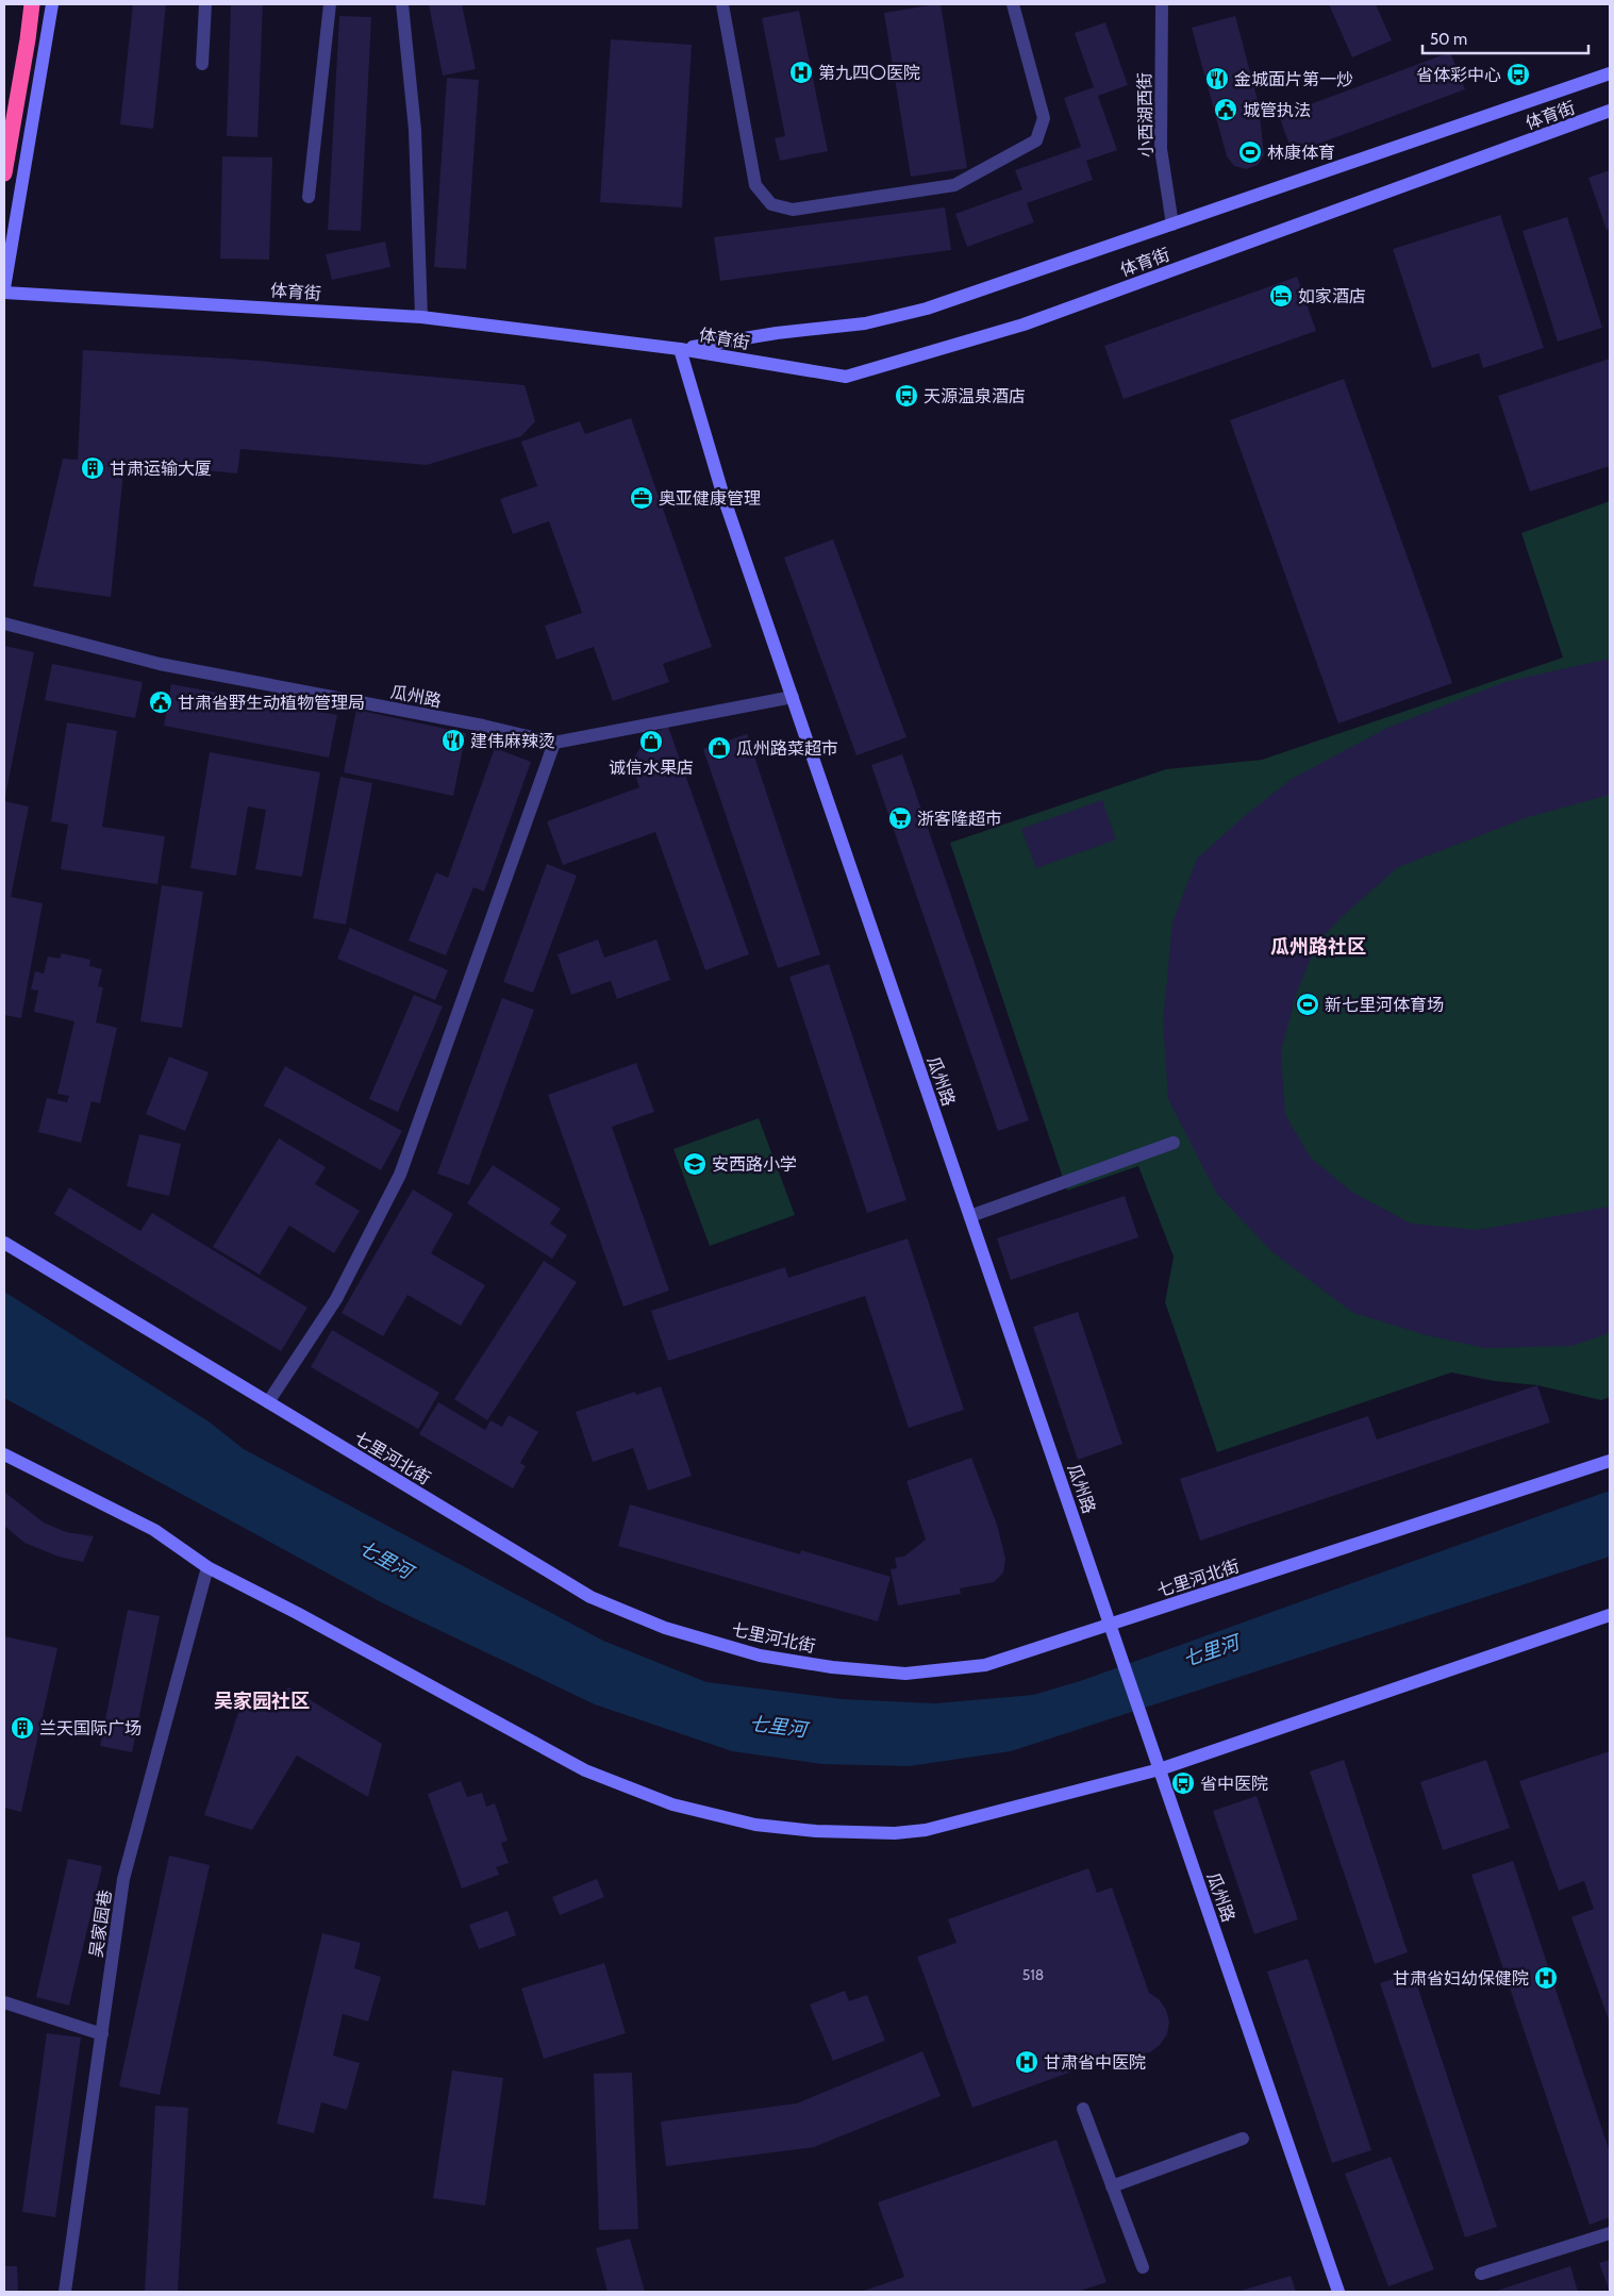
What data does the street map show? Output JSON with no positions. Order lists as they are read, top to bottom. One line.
{"streets":{"street":["小西湖西街","体育街","瓜州路","七里河北街","吴家园巷"]},"crossings":[["小西湖西街","体育街"],["体育街","瓜州路"],["瓜州路","七里河北街"]],"districts":["瓜州路社区","吴家园社区"],"water":["七里河"],"places":{"hospital":["第九四〇医院","甘肃省妇幼保健院","甘肃省中医院"],"bus stop":["省体彩中心","天源温泉酒店","省中医院"],"restaurant":["金城面片第一炒","建伟麻辣烫"],"public building":["城管执法","甘肃省野生动植物管理局"],"sports":["林康体育","新七里河体育场"],"hotel":["如家酒店"],"building":["甘肃运输大厦","兰天国际广场"],"office":["奥亚健康管理"],"shop":["诚信水果店","瓜州路菜超市"],"supermarket":["浙客隆超市"],"school or university":["安西路小学"]},"house_numbers":["518"],"scale_bar":"50 m"}
